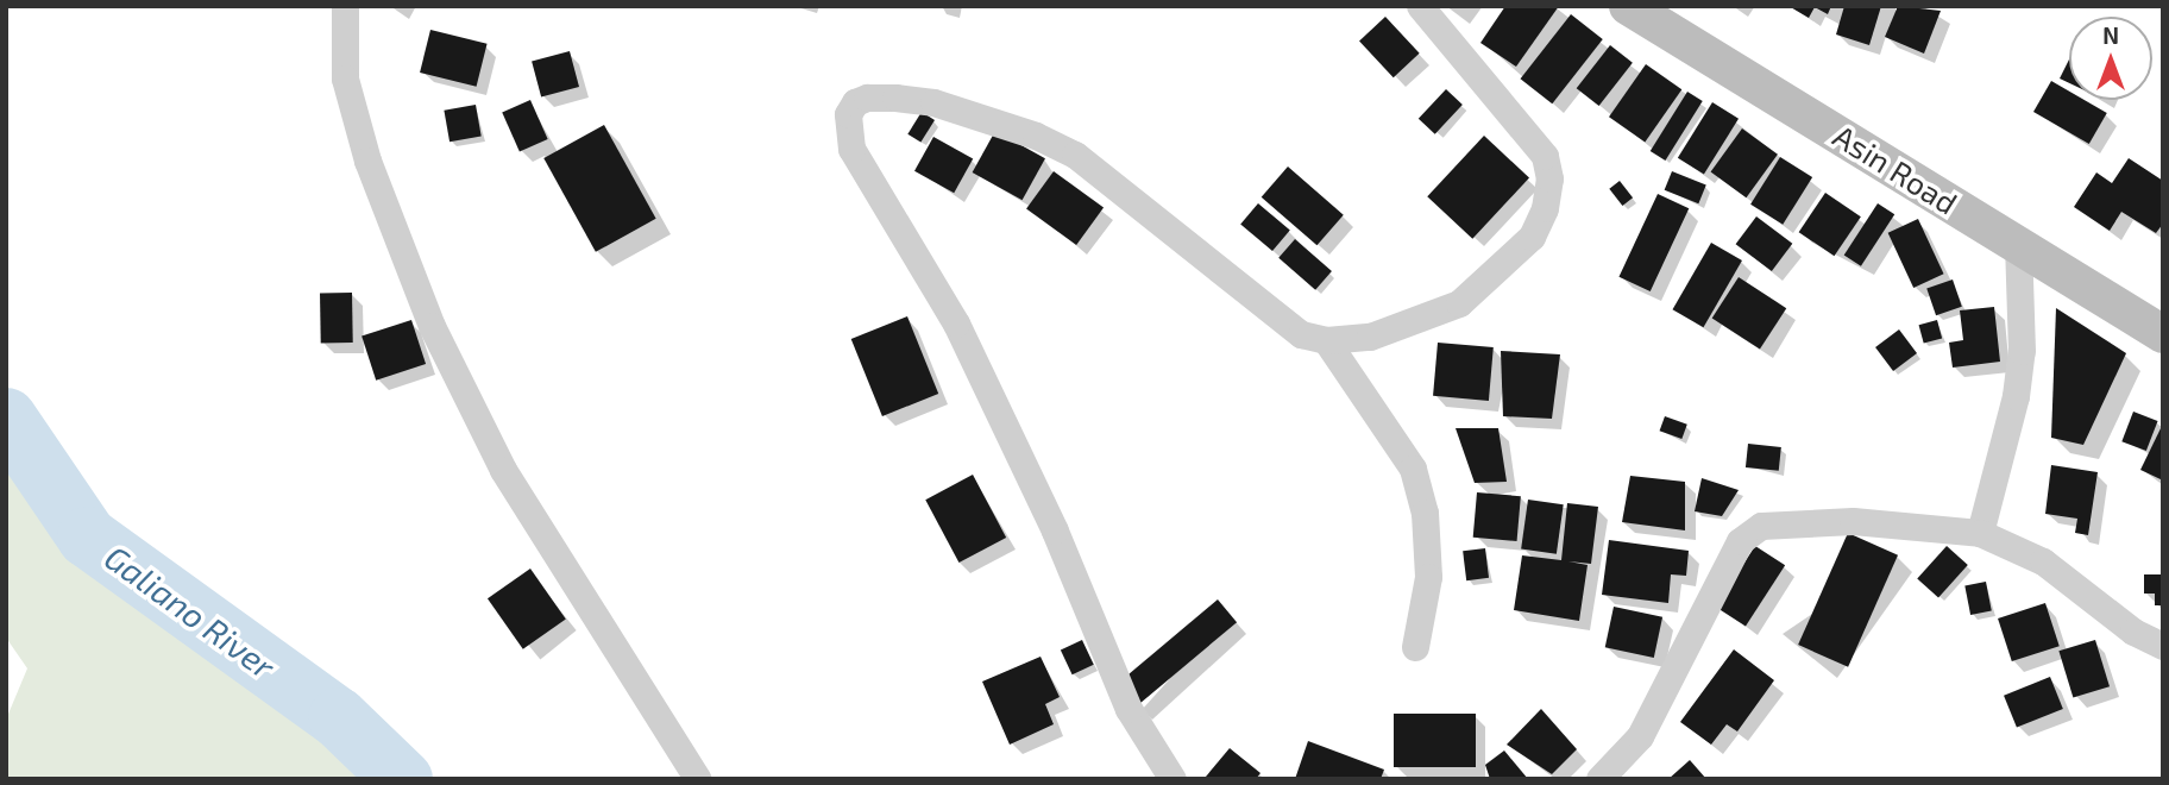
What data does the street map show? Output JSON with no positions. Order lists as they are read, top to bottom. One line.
{"streets":{"main road":["Asin Road"]},"water":["Galiano River"],"north":"top"}
